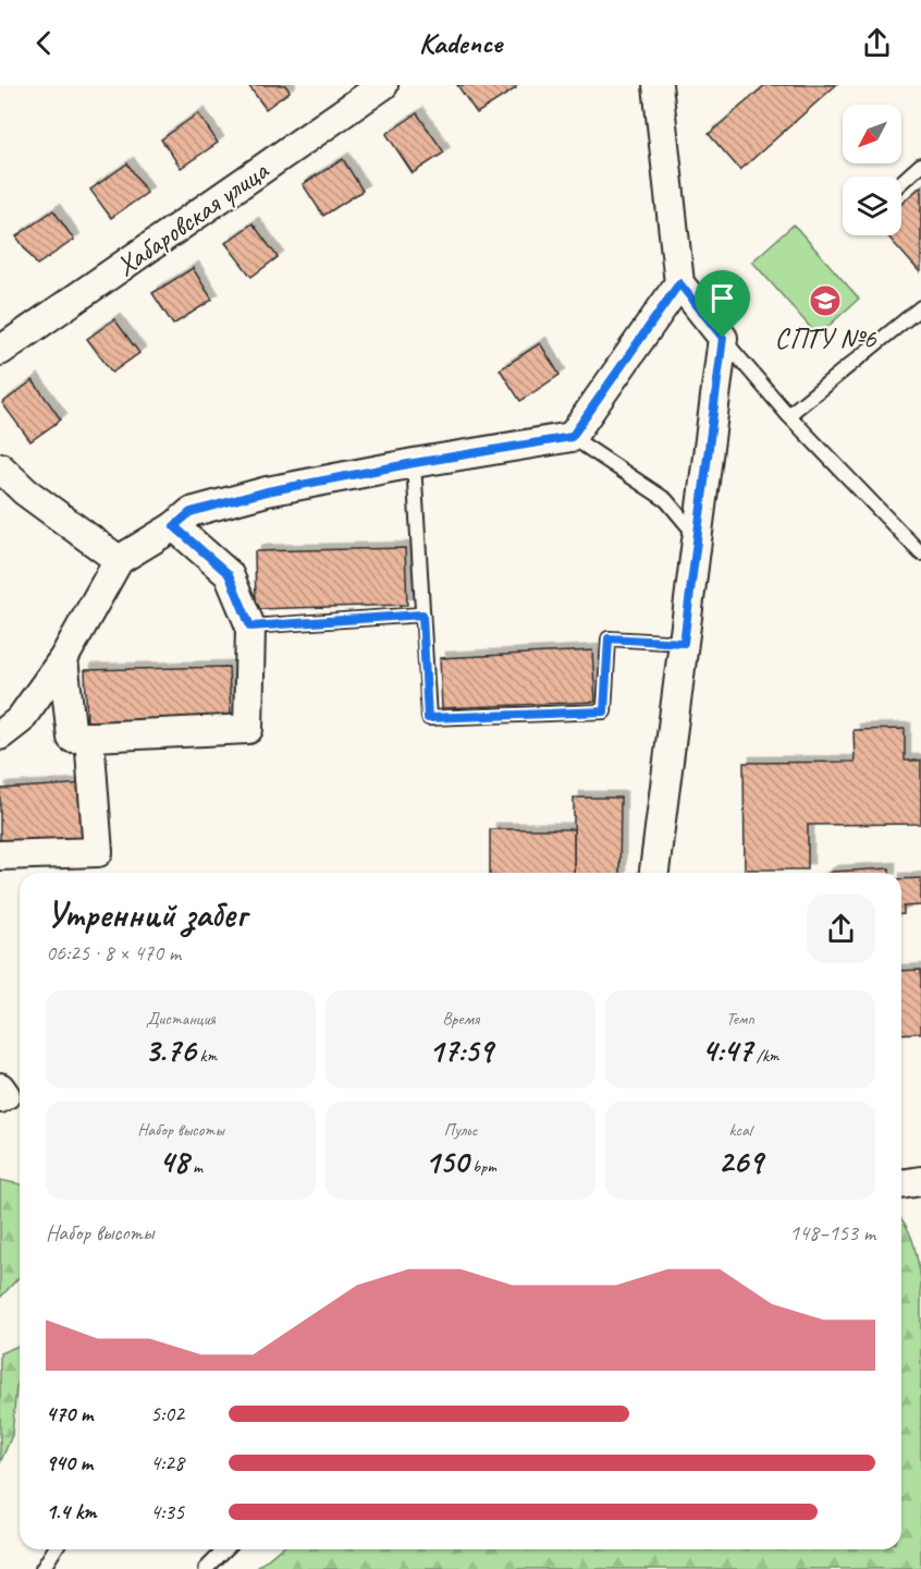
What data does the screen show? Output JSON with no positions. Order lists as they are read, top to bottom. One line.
{"streets":{"street":["Хабаровская улица"]},"places":{"school or university":["СПТУ №6"]},"north":"bottom left","page":{"header":"Kadence","heading":["Утренний забег","06:25 · 8 × 470 m"],"stats":[["Дистанция","3.76 km"],["Время","17:59"],["Темп","4:47 /km"],["Набор высоты","48 m"],["Пульс","150 bpm"],["kcal","269"]],"chart":["Набор высоты","148–153 m"],"list":[{"name":"470 m","note":"5:02"},{"name":"940 m","note":"4:28"},{"name":"1.4 km","note":"4:35"}]}}
